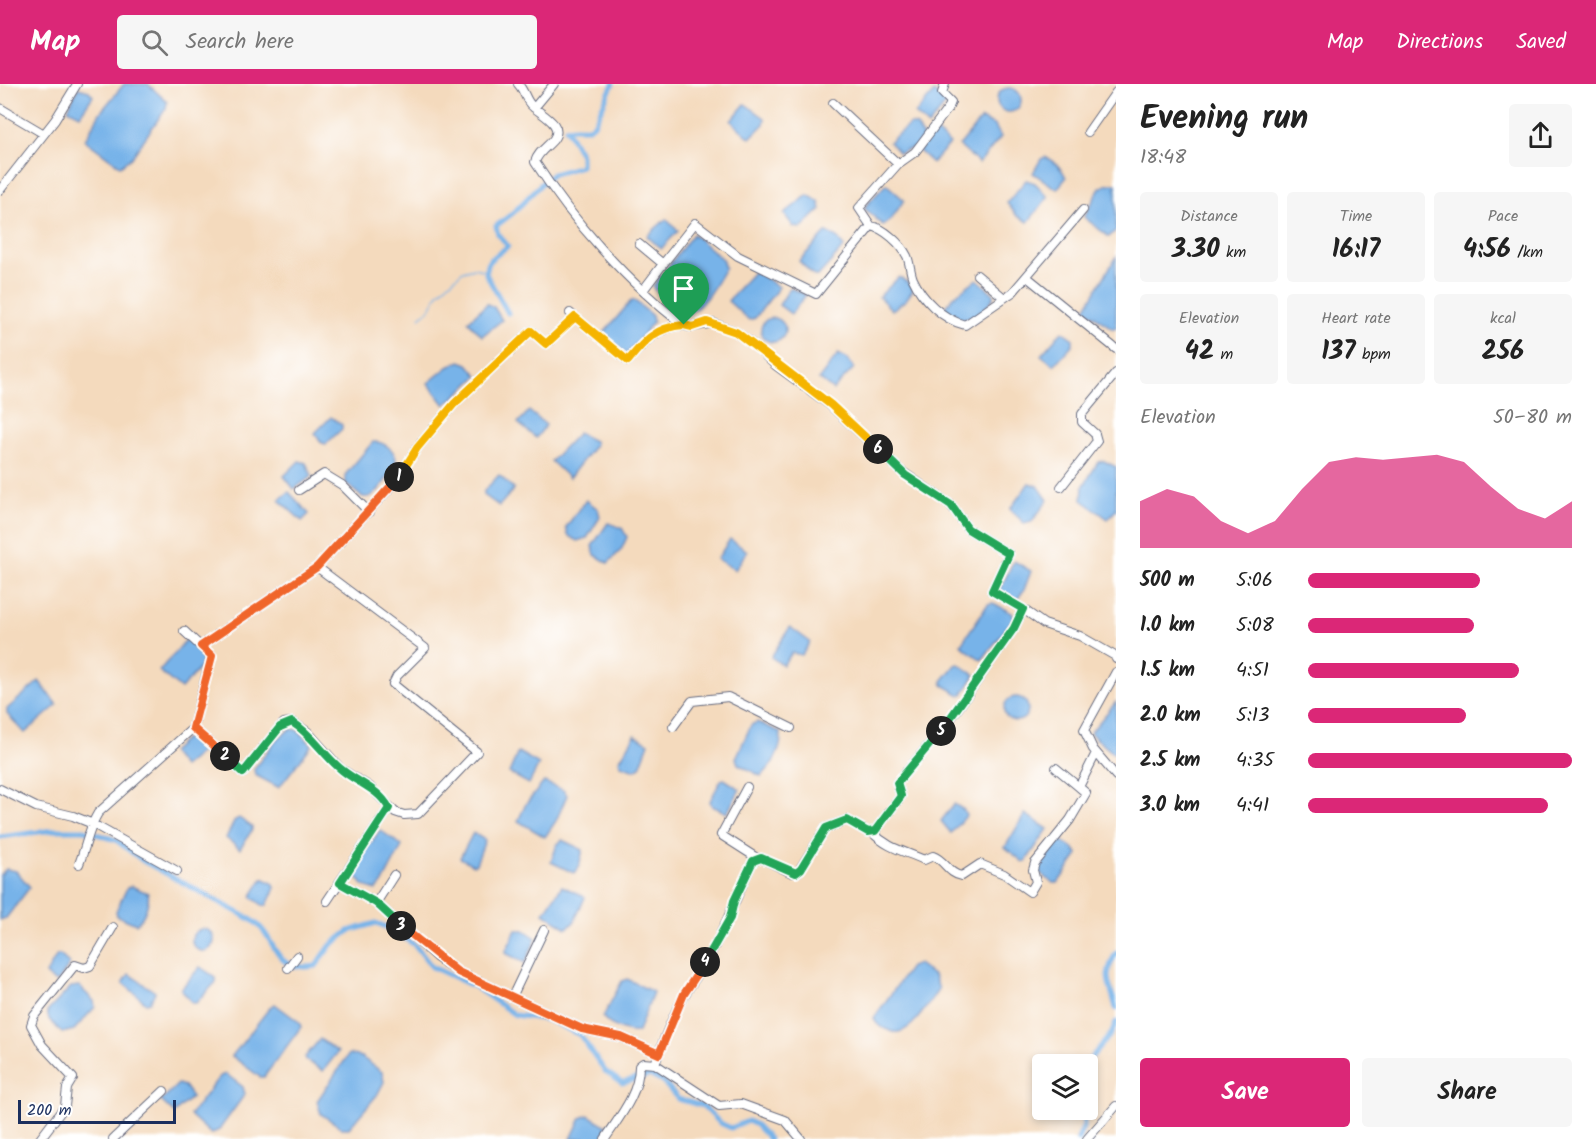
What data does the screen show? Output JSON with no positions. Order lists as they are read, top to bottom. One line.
{"scale_bar":"200 m","page":{"header":"Map","search":"Search here","nav":["Map","Directions","Saved"],"heading":["Evening run","18:48"],"stats":[["Distance","3.30 km"],["Time","16:17"],["Pace","4:56 /km"],["Elevation","42 m"],["Heart rate","137 bpm"],["kcal","256"]],"chart":["Elevation","50–80 m"],"pins":["6","1","5","2","3","4"],"list":[{"name":"500 m","note":"5:06"},{"name":"1.0 km","note":"5:08"},{"name":"1.5 km","note":"4:51"},{"name":"2.0 km","note":"5:13"},{"name":"2.5 km","note":"4:35"},{"name":"3.0 km","note":"4:41"}],"buttons":["Save","Share"],"scale":"200 m"}}
